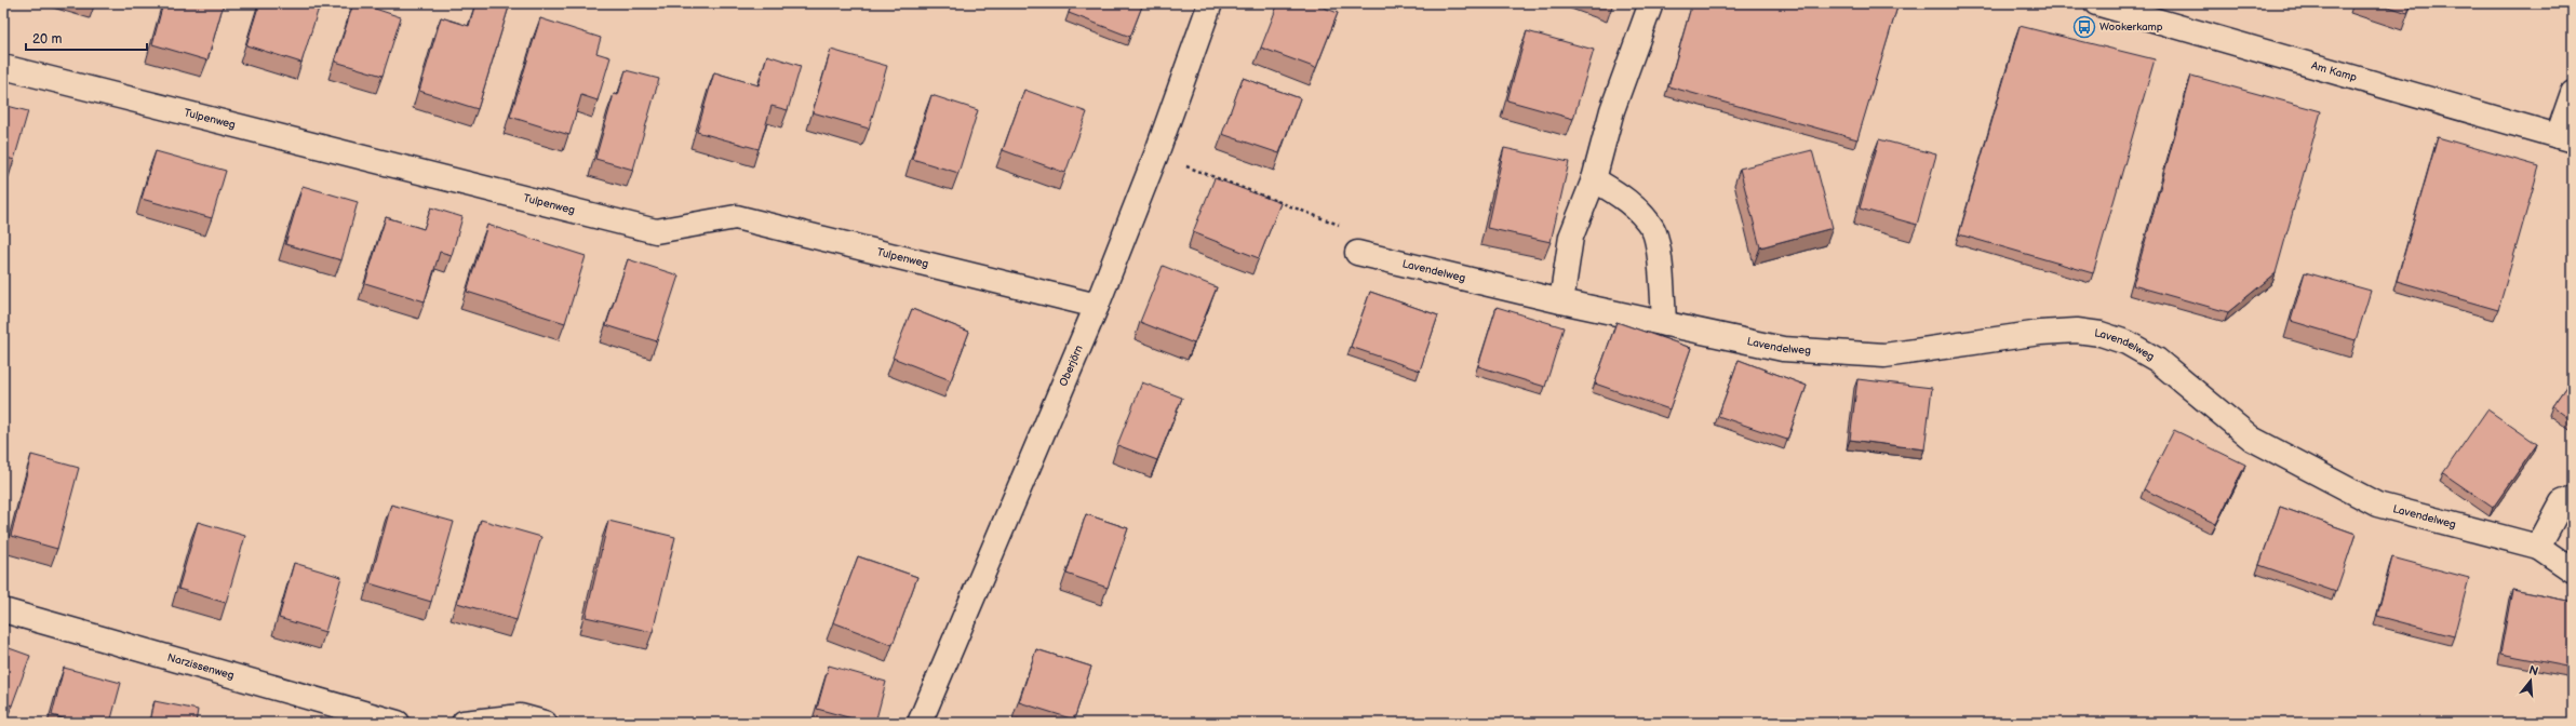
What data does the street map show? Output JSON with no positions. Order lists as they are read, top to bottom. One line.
{"streets":{"street":["Am Kamp","Tulpenweg","Lavendelweg","Oberjörn","Narzissenweg"]},"crossings":[["Tulpenweg","Oberjörn"]],"places":{"bus stop":["Wookerkamp"]},"scale_bar":"20 m","north":"top"}
